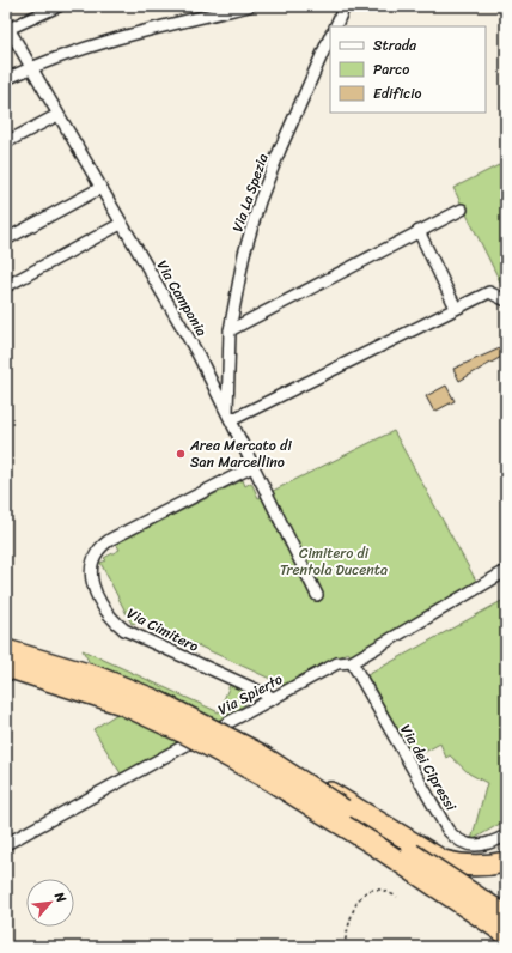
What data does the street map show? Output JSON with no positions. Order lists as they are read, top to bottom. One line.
{"streets":{"street":["Via La Spezia","Via Campania","Via Cimitero","Via Spierto","Via dei Cipressi"]},"crossings":[["Via La Spezia","Via Campania"],["Via Campania","Via Cimitero"],["Via Cimitero","Via Spierto"],["Via Spierto","Via dei Cipressi"]],"parks":["Cimitero di Trentola Ducenta"],"places":["Area Mercato di San Marcellino"],"legend":["Strada","Parco","Edificio"],"north":"top right"}
